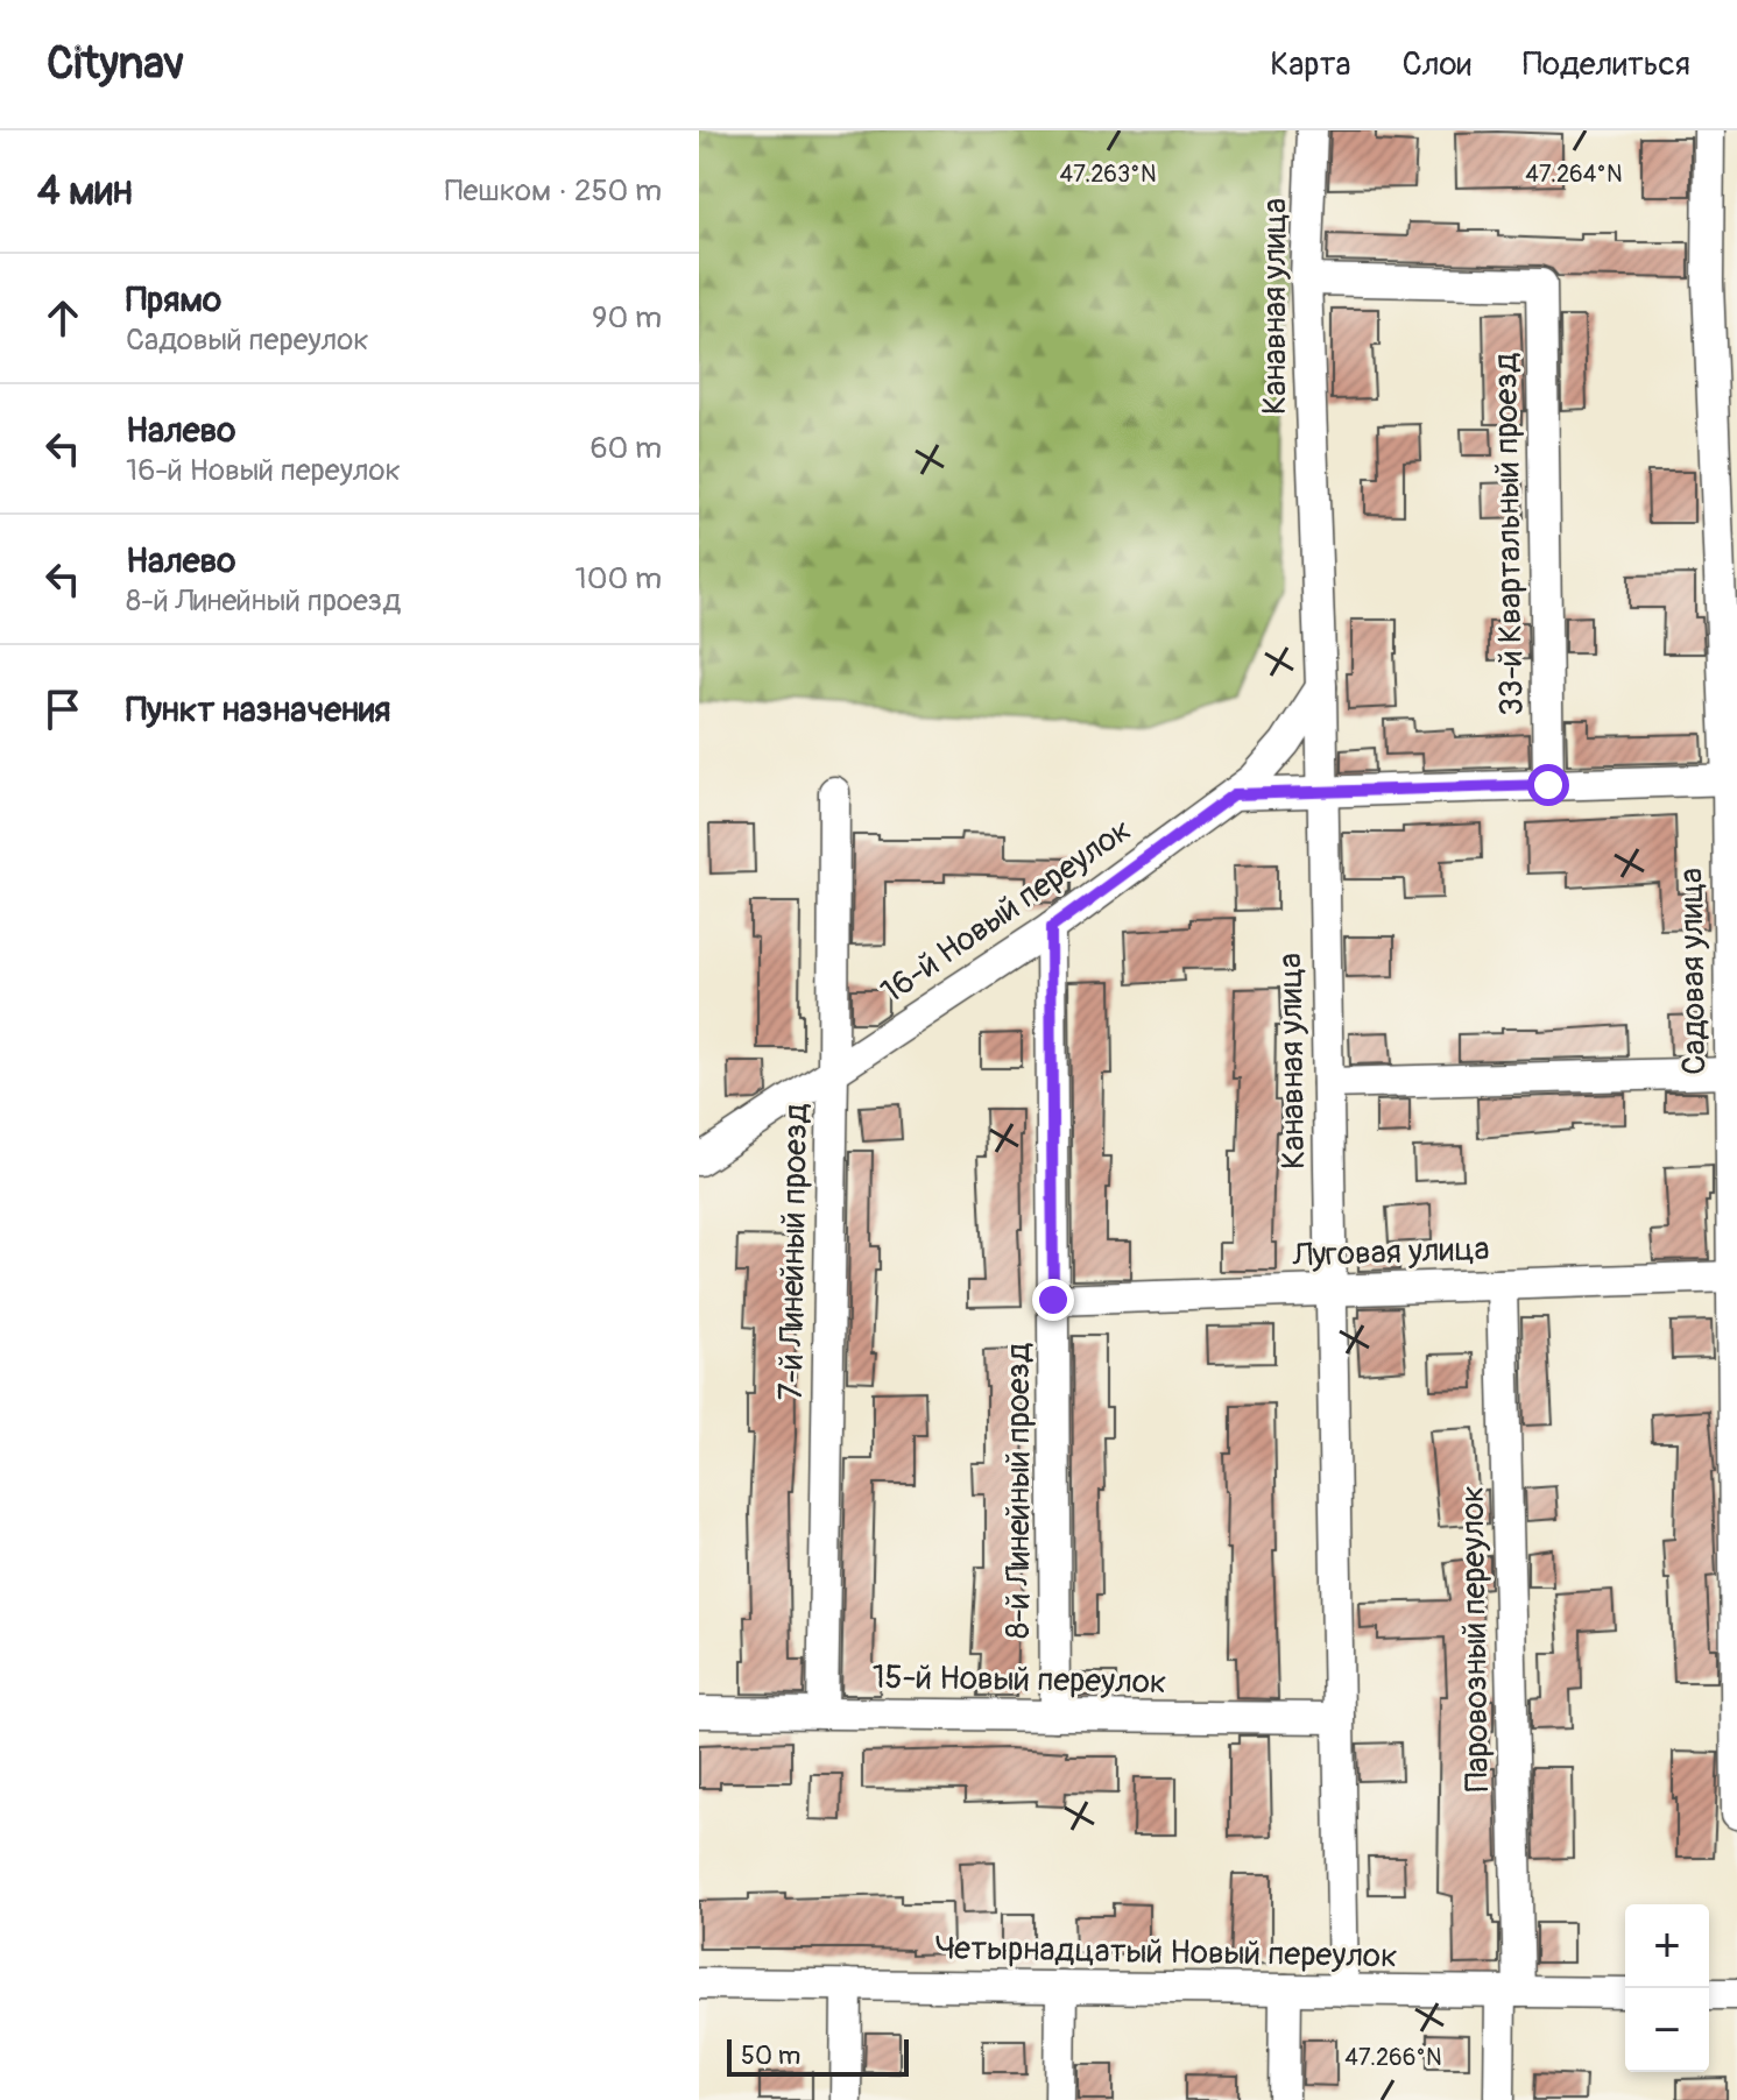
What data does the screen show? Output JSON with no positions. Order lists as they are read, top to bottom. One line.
{"streets":{"street":["Канавная улица","33-й Квартальный проезд","16-й Новый переулок","Садовая улица","Луговая улица","7-й Линейный проезд","8-й Линейный проезд","Паровозный переулок","15-й Новый переулок","Четырнадцатый Новый переулок"]},"crossings":[["Канавная улица","33-й Квартальный проезд"],["Канавная улица","16-й Новый переулок"],["Канавная улица","Луговая улица"],["Канавная улица","15-й Новый переулок"],["Канавная улица","Четырнадцатый Новый переулок"],["16-й Новый переулок","7-й Линейный проезд"],["16-й Новый переулок","8-й Линейный проезд"],["Садовая улица","Луговая улица"],["Луговая улица","8-й Линейный проезд"],["Луговая улица","Паровозный переулок"],["7-й Линейный проезд","15-й Новый переулок"],["8-й Линейный проезд","15-й Новый переулок"],["Паровозный переулок","Четырнадцатый Новый переулок"]],"scale_bar":"50 m","page":{"header":"Citynav","nav":["Карта","Слои","Поделиться"],"heading":["4 мин","Пешком · 250 m"],"list":[["Прямо","Садовый переулок","90 m"],["Налево","16-й Новый переулок","60 m"],["Налево","8-й Линейный проезд","100 m"],"Пункт назначения"],"map_buttons":["+","−"],"scale":"50 m"},"coordinates":["47.263°N","47.264°N","47.266°N"]}
